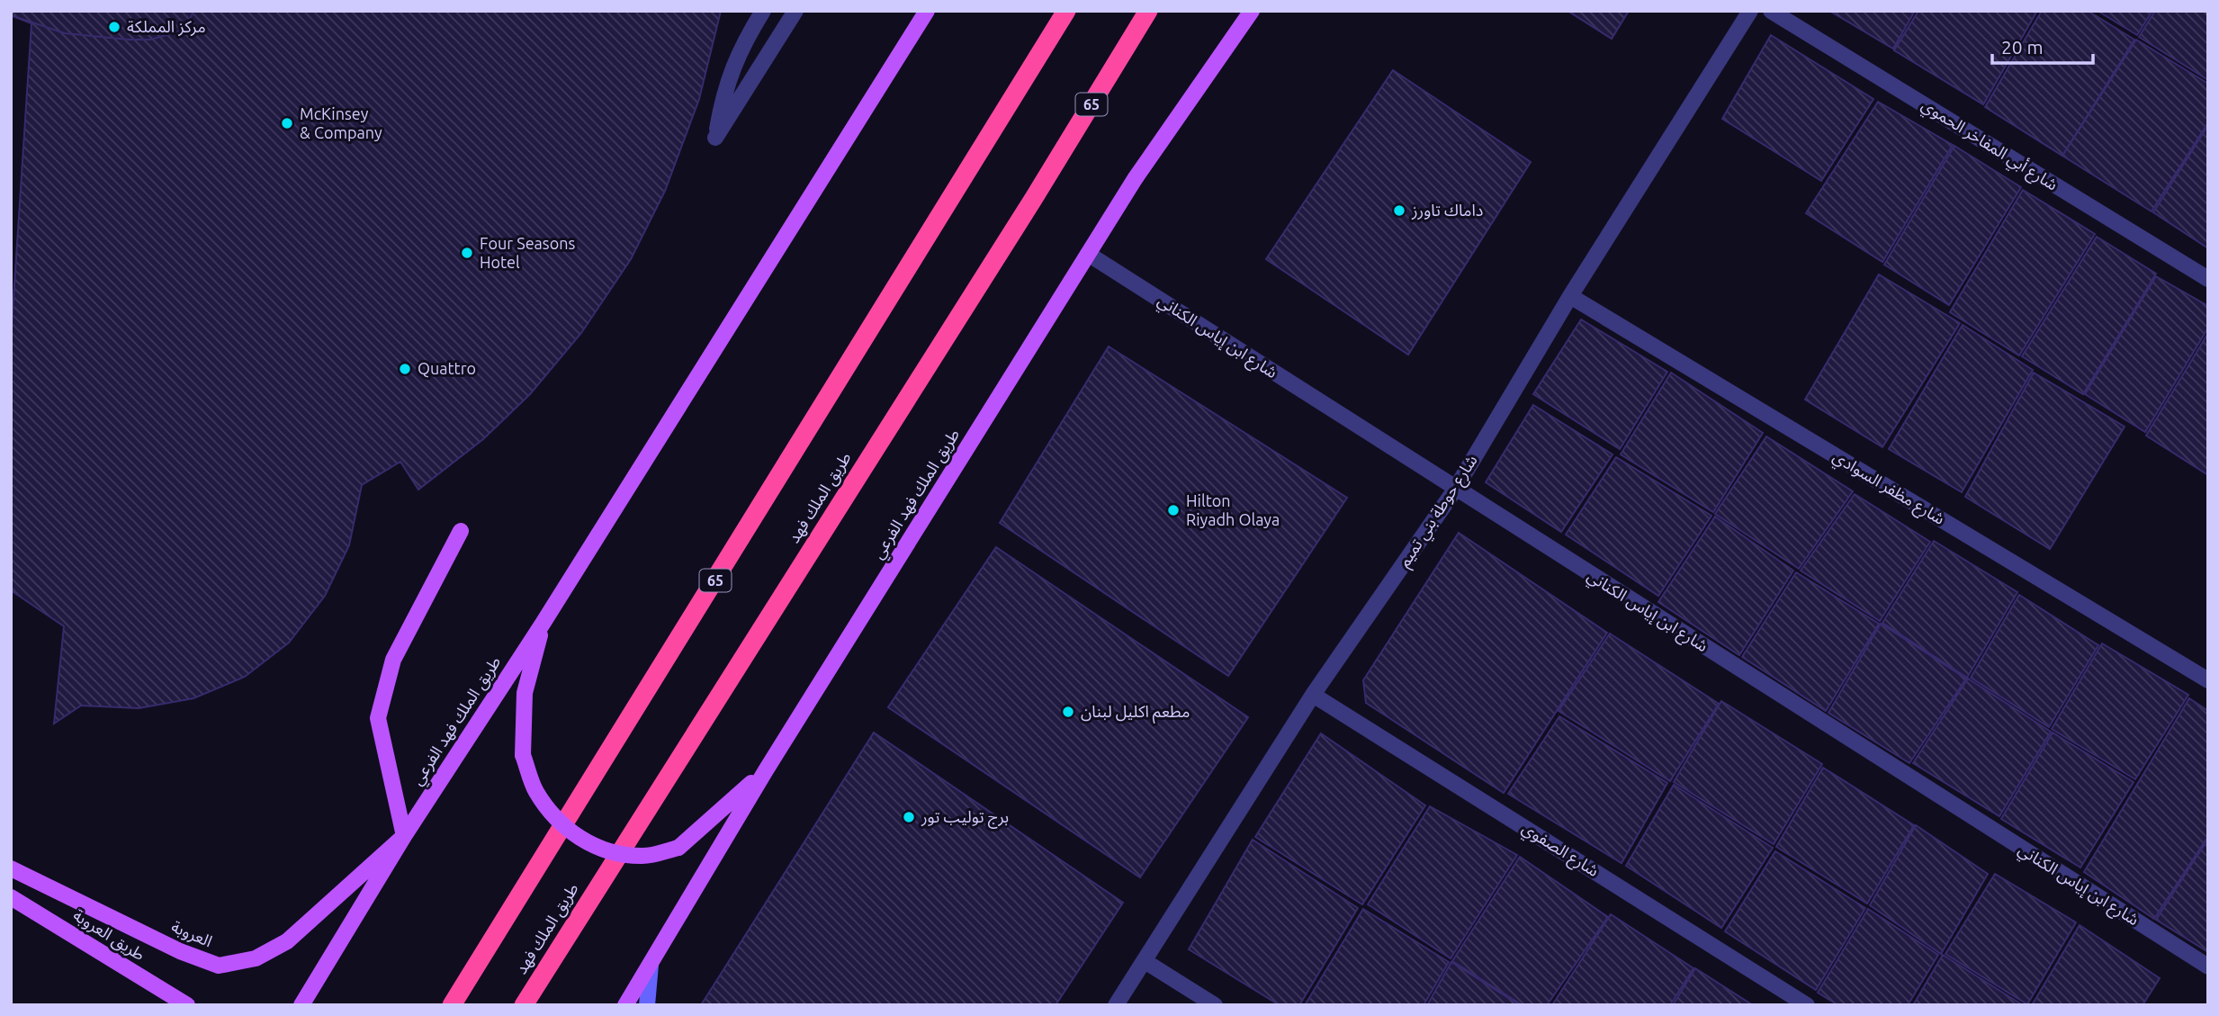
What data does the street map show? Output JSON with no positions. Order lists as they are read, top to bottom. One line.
{"streets":{"highway":["65","طريق الملك فهد"],"main road":["طريق الملك فهد الفرعي","العروبة","طريق العروبة"],"street":["شارع أبي المفاخر الحموي","شارع ابن إياس الكناني","شارع مظفر السوادي","شارع حوطة بني تميم","شارع الصفوي"]},"crossings":[["شارع ابن إياس الكناني","طريق الملك فهد الفرعي"],["شارع ابن إياس الكناني","شارع حوطة بني تميم"],["شارع مظفر السوادي","شارع حوطة بني تميم"],["طريق الملك فهد الفرعي","العروبة"],["شارع حوطة بني تميم","شارع الصفوي"]],"places":["مركز المملكة","McKinsey & Company","داماك تاورز","Four Seasons Hotel","Quattro","Hilton Riyadh Olaya","مطعم اكليل لبنان","برج توليب تور"],"scale_bar":"20 m"}
